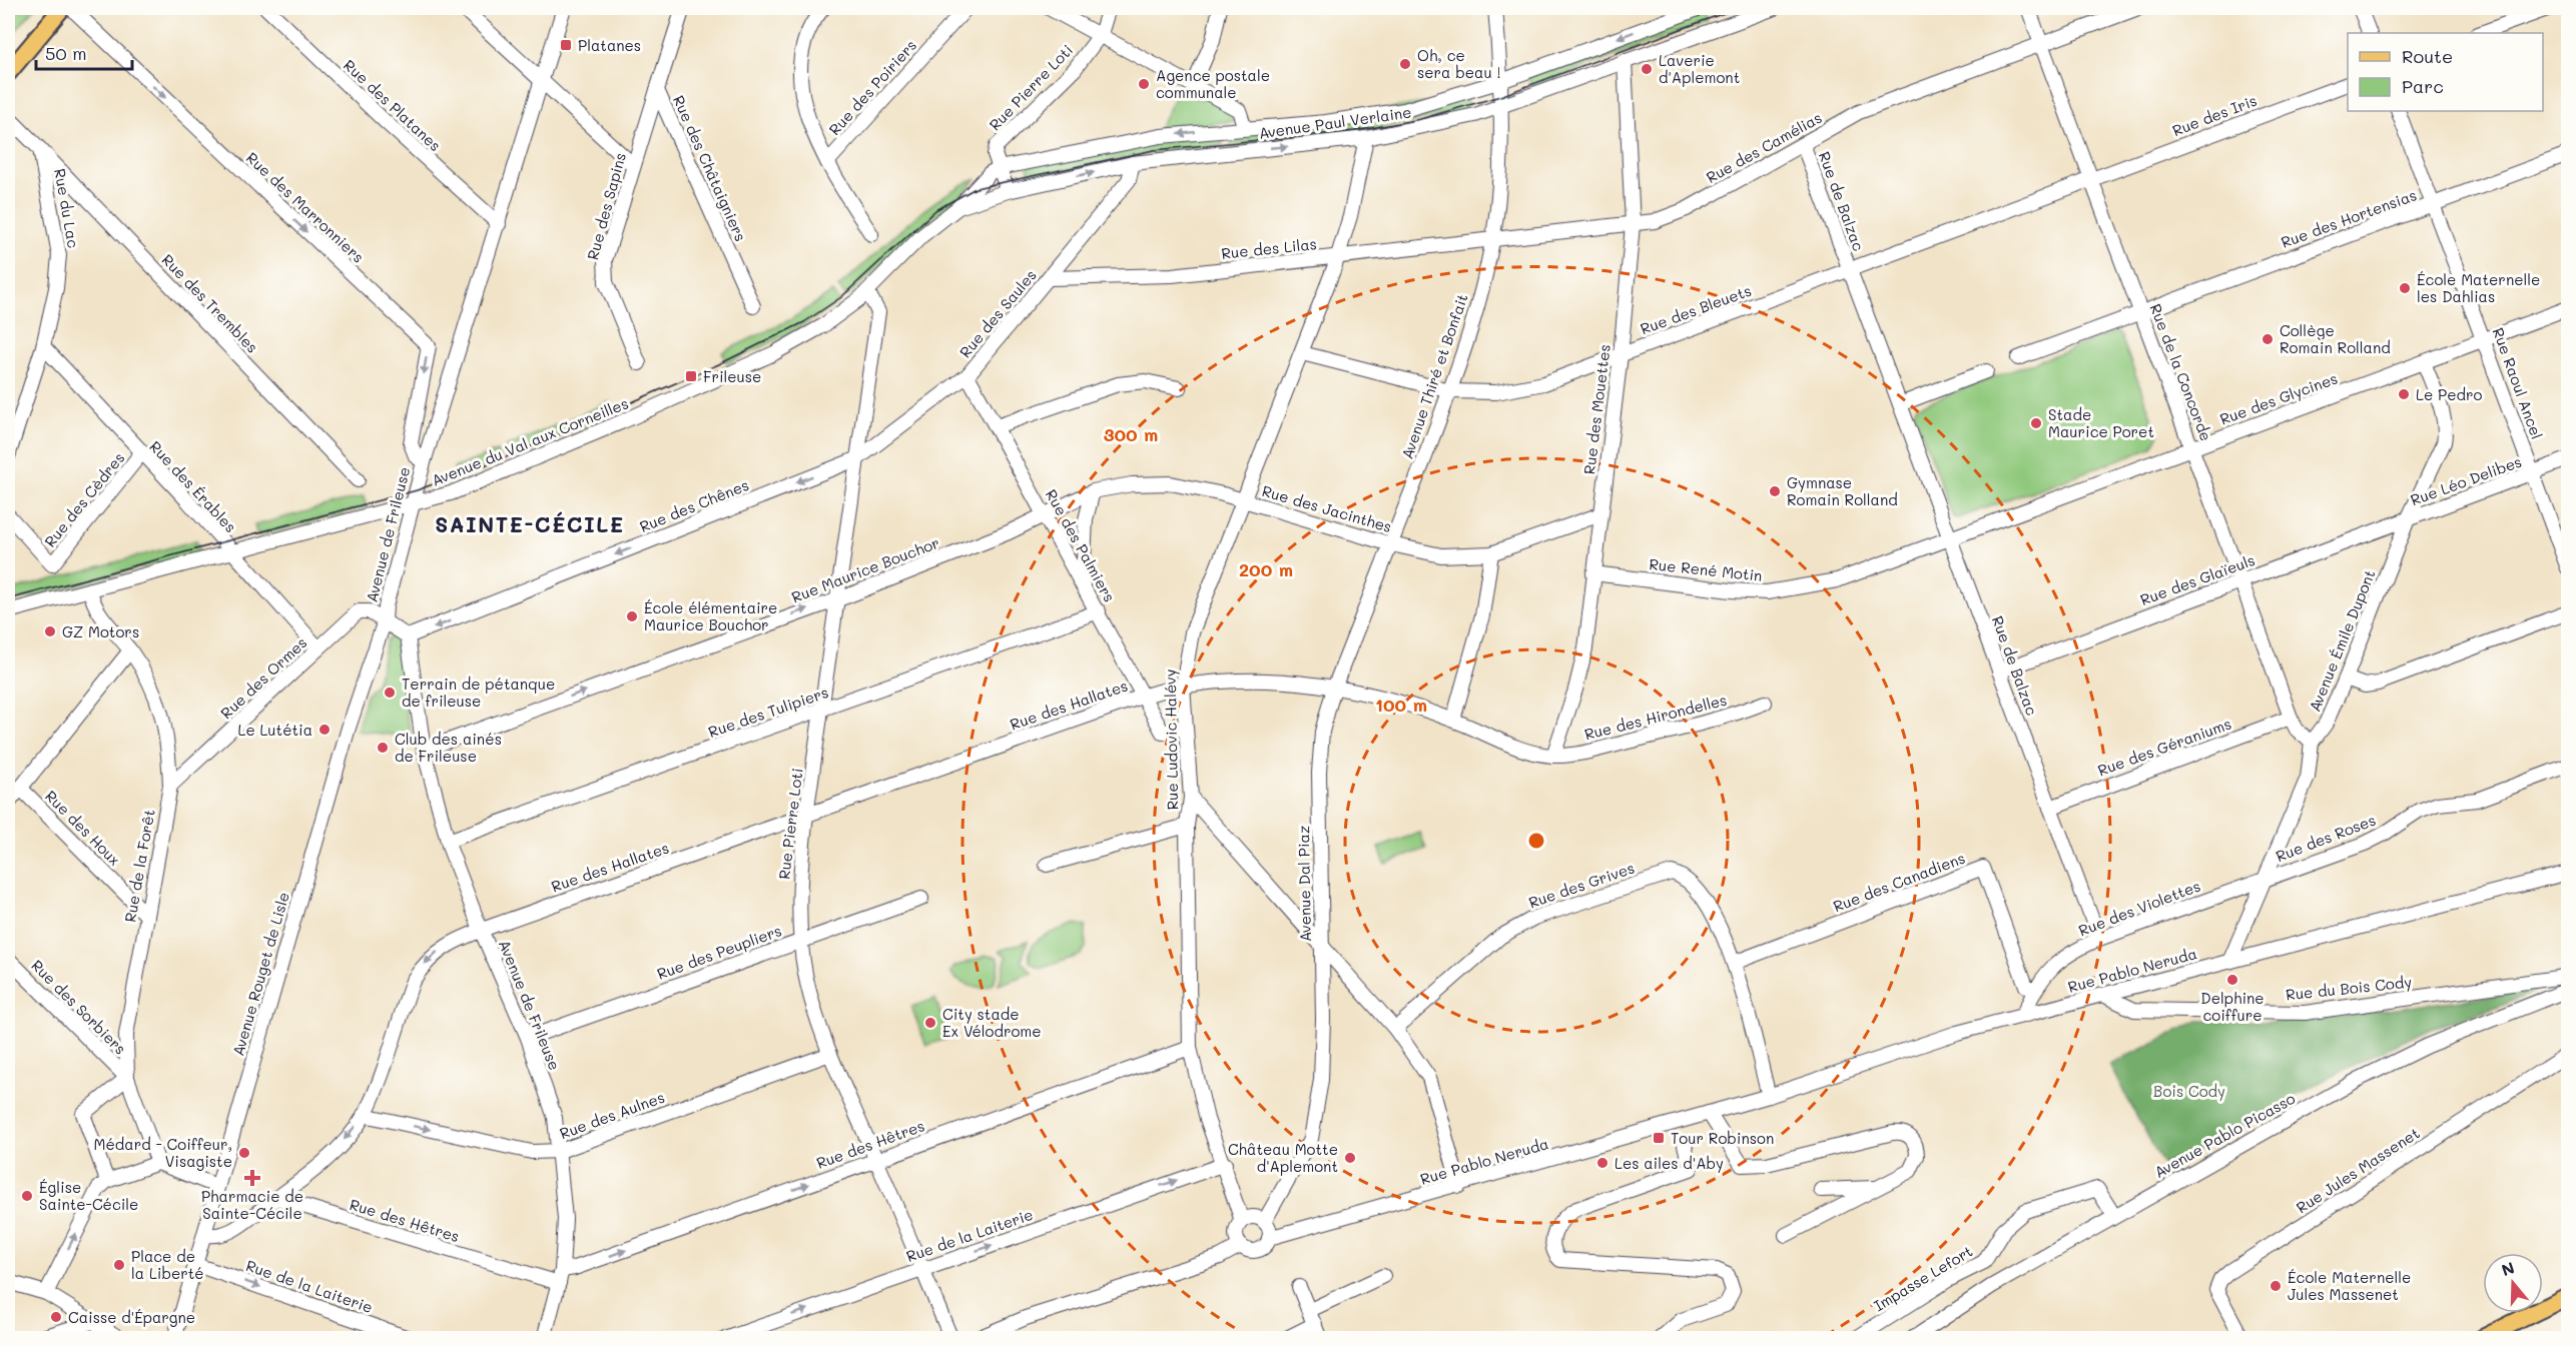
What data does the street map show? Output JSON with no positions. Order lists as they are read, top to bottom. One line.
{"streets":{"street":["Rue des Poiriers","Rue Pierre Loti","Rue des Platanes","Rue des Iris","Avenue Paul Verlaine","Rue des Camélias","Rue des Châtaigniers","Rue de Balzac","Rue des Sapins","Rue des Marronniers","Rue du Lac","Rue des Hortensias","Rue des Lilas","Rue des Trembles","Rue des Bleuets","Rue des Saules","Rue de la Concorde","Avenue Thiré et Bonfait","Rue Raoul Ancel","Rue des Glycines","Rue des Mouettes","Avenue du Val aux Corneilles","Rue Léo Delibes","Rue des Érables","Rue des Cèdres","Rue des Chênes","Rue des Jacinthes","Avenue de Frileuse","Rue des Palmiers","Rue Maurice Bouchor","Rue René Motin","Rue des Glaïeuls","Avenue Émile Dupont","Rue des Ormes","Rue des Hallates","Rue des Tulipiers","Rue des Hirondelles","Rue Ludovic Halévy","Rue des Géraniums","Rue des Houx","Rue des Roses","Rue de la Forêt","Rue des Canadiens","Avenue Dal Piaz","Rue des Grives","Rue des Violettes","Rue des Peupliers","Rue Pablo Neruda","Avenue Rouget de Lisle","Rue du Bois Cody","Rue des Sorbiers","Rue des Aulnes","Avenue Pablo Picasso","Rue des Hêtres","Rue Jules Massenet","Rue de la Laiterie","Impasse Lefort"]},"crossings":[["Rue Pierre Loti","Avenue Paul Verlaine"],["Rue Pierre Loti","Rue des Saules"],["Rue Pierre Loti","Avenue du Val aux Corneilles"],["Rue Pierre Loti","Rue des Chênes"],["Rue Pierre Loti","Rue Maurice Bouchor"],["Rue Pierre Loti","Rue des Hallates"],["Rue Pierre Loti","Rue des Tulipiers"],["Rue Pierre Loti","Rue des Peupliers"],["Rue Pierre Loti","Rue des Aulnes"],["Rue Pierre Loti","Rue des Hêtres"],["Rue Pierre Loti","Rue de la Laiterie"],["Rue des Platanes","Avenue de Frileuse"],["Rue des Iris","Rue des Bleuets"],["Rue des Iris","Rue de la Concorde"],["Avenue Paul Verlaine","Rue des Saules"],["Avenue Paul Verlaine","Avenue Thiré et Bonfait"],["Avenue Paul Verlaine","Rue des Mouettes"],["Avenue Paul Verlaine","Avenue du Val aux Corneilles"],["Avenue Paul Verlaine","Rue Ludovic Halévy"],["Rue des Camélias","Rue de Balzac"],["Rue des Camélias","Rue des Lilas"],["Rue des Camélias","Rue de la Concorde"],["Rue des Camélias","Avenue Thiré et Bonfait"],["Rue des Camélias","Rue des Mouettes"],["Rue des Châtaigniers","Rue des Sapins"],["Rue de Balzac","Rue des Bleuets"],["Rue de Balzac","Rue des Glycines"],["Rue de Balzac","Rue René Motin"],["Rue de Balzac","Rue des Glaïeuls"],["Rue de Balzac","Rue des Géraniums"],["Rue de Balzac","Rue des Violettes"],["Rue des Marronniers","Avenue de Frileuse"],["Rue du Lac","Rue des Trembles"],["Rue du Lac","Rue des Érables"],["Rue des Hortensias","Rue de la Concorde"],["Rue des Hortensias","Rue Raoul Ancel"],["Rue des Lilas","Rue des Saules"],["Rue des Lilas","Avenue Thiré et Bonfait"],["Rue des Lilas","Rue Ludovic Halévy"],["Rue des Bleuets","Rue de la Concorde"],["Rue des Bleuets","Avenue Thiré et Bonfait"],["Rue des Bleuets","Rue des Mouettes"],["Rue des Bleuets","Rue Ludovic Halévy"],["Rue des Saules","Rue des Chênes"],["Rue des Saules","Rue des Palmiers"],["Rue de la Concorde","Rue des Glycines"],["Rue de la Concorde","Rue des Glaïeuls"],["Rue de la Concorde","Avenue Émile Dupont"],["Rue de la Concorde","Rue des Géraniums"],["Avenue Thiré et Bonfait","Rue des Jacinthes"],["Avenue Thiré et Bonfait","Avenue Dal Piaz"],["Rue Raoul Ancel","Rue des Glycines"],["Rue Raoul Ancel","Rue Léo Delibes"],["Rue des Glycines","Rue René Motin"],["Rue des Glycines","Avenue Émile Dupont"],["Rue des Mouettes","Rue des Jacinthes"],["Rue des Mouettes","Rue René Motin"],["Rue des Mouettes","Rue des Hirondelles"],["Avenue du Val aux Corneilles","Rue des Érables"],["Avenue du Val aux Corneilles","Avenue de Frileuse"],["Avenue du Val aux Corneilles","Rue de la Forêt"],["Rue Léo Delibes","Rue des Glaïeuls"],["Rue Léo Delibes","Avenue Émile Dupont"],["Rue des Érables","Rue des Cèdres"],["Rue des Érables","Rue des Ormes"],["Rue des Chênes","Avenue de Frileuse"],["Rue des Jacinthes","Rue des Palmiers"],["Rue des Jacinthes","Rue Maurice Bouchor"],["Rue des Jacinthes","Rue Ludovic Halévy"],["Rue des Jacinthes","Avenue Dal Piaz"],["Avenue de Frileuse","Rue Maurice Bouchor"],["Avenue de Frileuse","Rue des Ormes"],["Avenue de Frileuse","Rue des Hallates"],["Avenue de Frileuse","Rue des Tulipiers"],["Avenue de Frileuse","Rue des Peupliers"],["Avenue de Frileuse","Avenue Rouget de Lisle"],["Avenue de Frileuse","Rue des Aulnes"],["Avenue de Frileuse","Rue des Hêtres"],["Rue des Palmiers","Rue Maurice Bouchor"],["Rue des Palmiers","Rue des Hallates"],["Rue des Palmiers","Rue des Tulipiers"],["Rue des Palmiers","Rue Ludovic Halévy"],["Rue des Glaïeuls","Avenue Émile Dupont"],["Avenue Émile Dupont","Rue des Roses"],["Avenue Émile Dupont","Rue des Violettes"],["Avenue Émile Dupont","Rue Pablo Neruda"],["Rue des Ormes","Rue de la Forêt"],["Rue des Ormes","Avenue Rouget de Lisle"],["Rue des Hallates","Rue des Hirondelles"],["Rue des Hallates","Rue Ludovic Halévy"],["Rue des Hallates","Avenue Dal Piaz"],["Rue des Hallates","Avenue Rouget de Lisle"],["Rue des Hallates","Rue des Aulnes"],["Rue des Hallates","Rue des Hêtres"],["Rue des Hirondelles","Avenue Dal Piaz"],["Rue Ludovic Halévy","Avenue Dal Piaz"],["Rue Ludovic Halévy","Rue Pablo Neruda"],["Rue Ludovic Halévy","Rue des Hêtres"],["Rue Ludovic Halévy","Rue de la Laiterie"],["Rue des Houx","Rue de la Forêt"],["Rue des Roses","Rue des Violettes"],["Rue de la Forêt","Rue des Sorbiers"],["Rue des Canadiens","Rue des Grives"],["Rue des Canadiens","Rue des Violettes"],["Avenue Dal Piaz","Rue Pablo Neruda"],["Rue des Violettes","Rue Pablo Neruda"],["Rue Pablo Neruda","Rue du Bois Cody"],["Avenue Rouget de Lisle","Rue de la Laiterie"],["Rue du Bois Cody","Avenue Pablo Picasso"],["Avenue Pablo Picasso","Impasse Lefort"]],"one_way":["Rue des Marronniers","Rue des Chênes","Rue Maurice Bouchor","Rue des Aulnes"],"districts":["SAINTE-CÉCILE"],"parks":["Bois Cody"],"places":{"transit":["Platanes","Frileuse","Tour Robinson"],"other":["Oh, ce sera beau !","Laverie d'Aplemont","Agence postale communale","École Maternelle les Dahlias","Collège Romain Rolland","Le Pedro","Stade Maurice Poret","Gymnase Romain Rolland","École élémentaire Maurice Bouchor","GZ Motors","Terrain de pétanque de frileuse","Le Lutétia","Club des ainés de Frileuse","Delphine coiffure","City stade Ex Vélodrome","Médard - Coiffeur, Visagiste","Château Motte d'Aplemont","Les ailes d'Aby","Église Sainte-Cécile","Place de la Liberté","École Maternelle Jules Massenet","Caisse d'Épargne"],"health":["Pharmacie de Sainte-Cécile"]},"legend":["Route","Parc"],"scale_bar":"50 m","north":"top","rings":["300 m","200 m","100 m"]}
